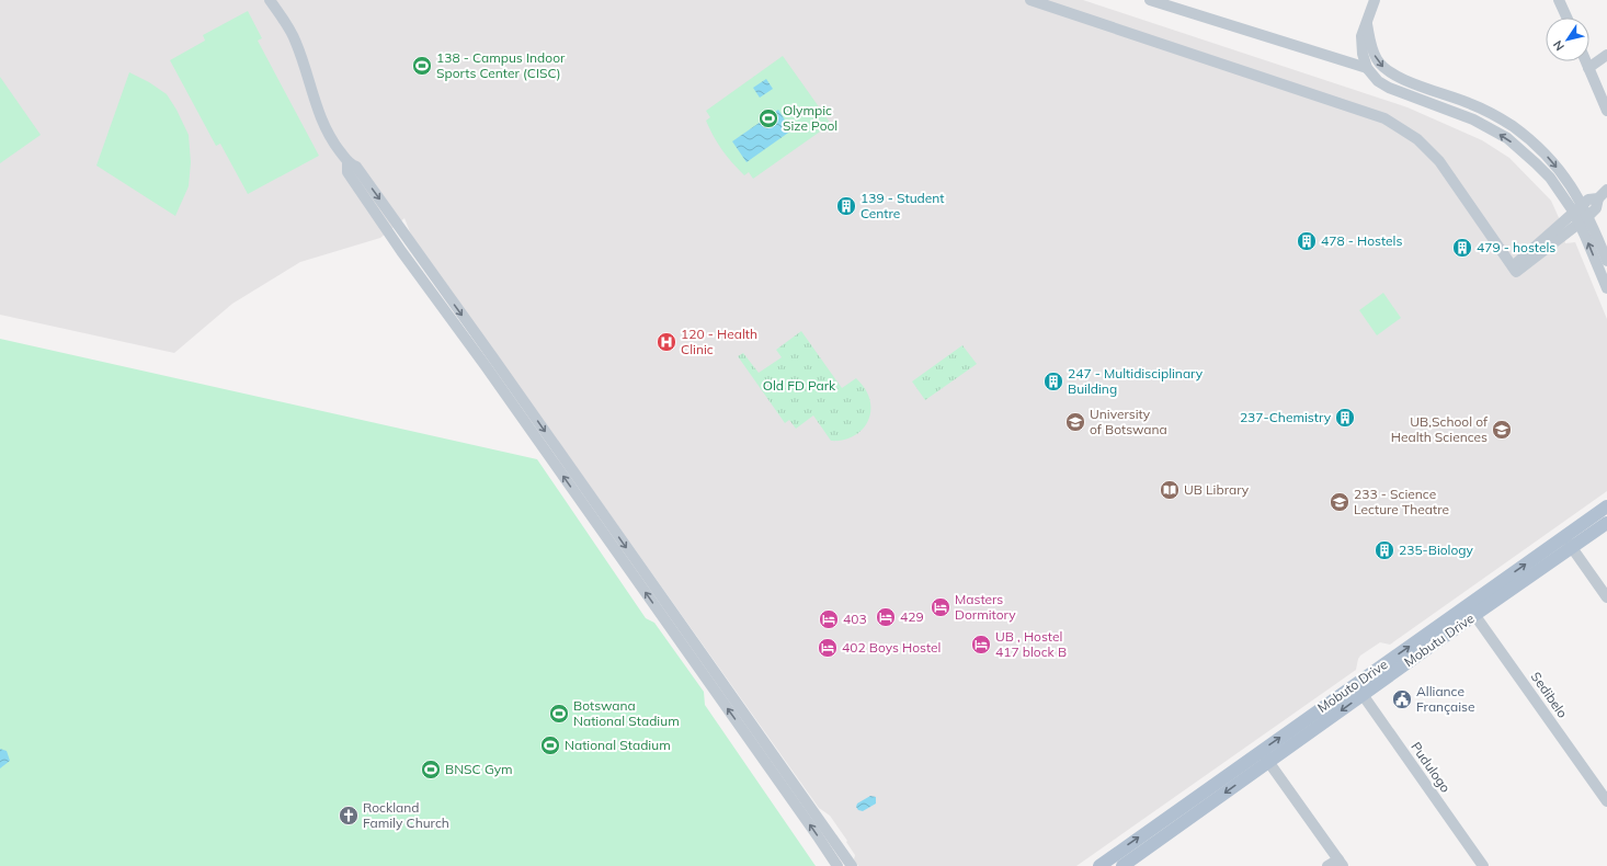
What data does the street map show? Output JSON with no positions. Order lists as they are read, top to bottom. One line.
{"streets":{"main road":["Mobutu Drive"],"street":["Sedibelo","Pudulogo"]},"crossings":[["Mobutu Drive","Sedibelo"],["Mobutu Drive","Pudulogo"]],"parks":["Old FD Park"],"places":{"sports":["138 - Campus Indoor Sports Center (CISC)","Olympic Size Pool","Botswana National Stadium","National Stadium","BNSC Gym"],"building":["139 - Student Centre","478 - Hostels","479 - hostels","247 - Multidisciplinary Building","237-Chemistry","235-Biology"],"hospital":["120 - Health Clinic"],"school or university":["University of Botswana","UB,School of Health Sciences","233 - Science Lecture Theatre"],"library":["UB Library"],"hotel":["Masters Dormitory","429","403","UB , Hostel 417 block B","402 Boys Hostel"],"public building":["Alliance Française"],"church":["Rockland Family Church"]},"north":"bottom left"}
